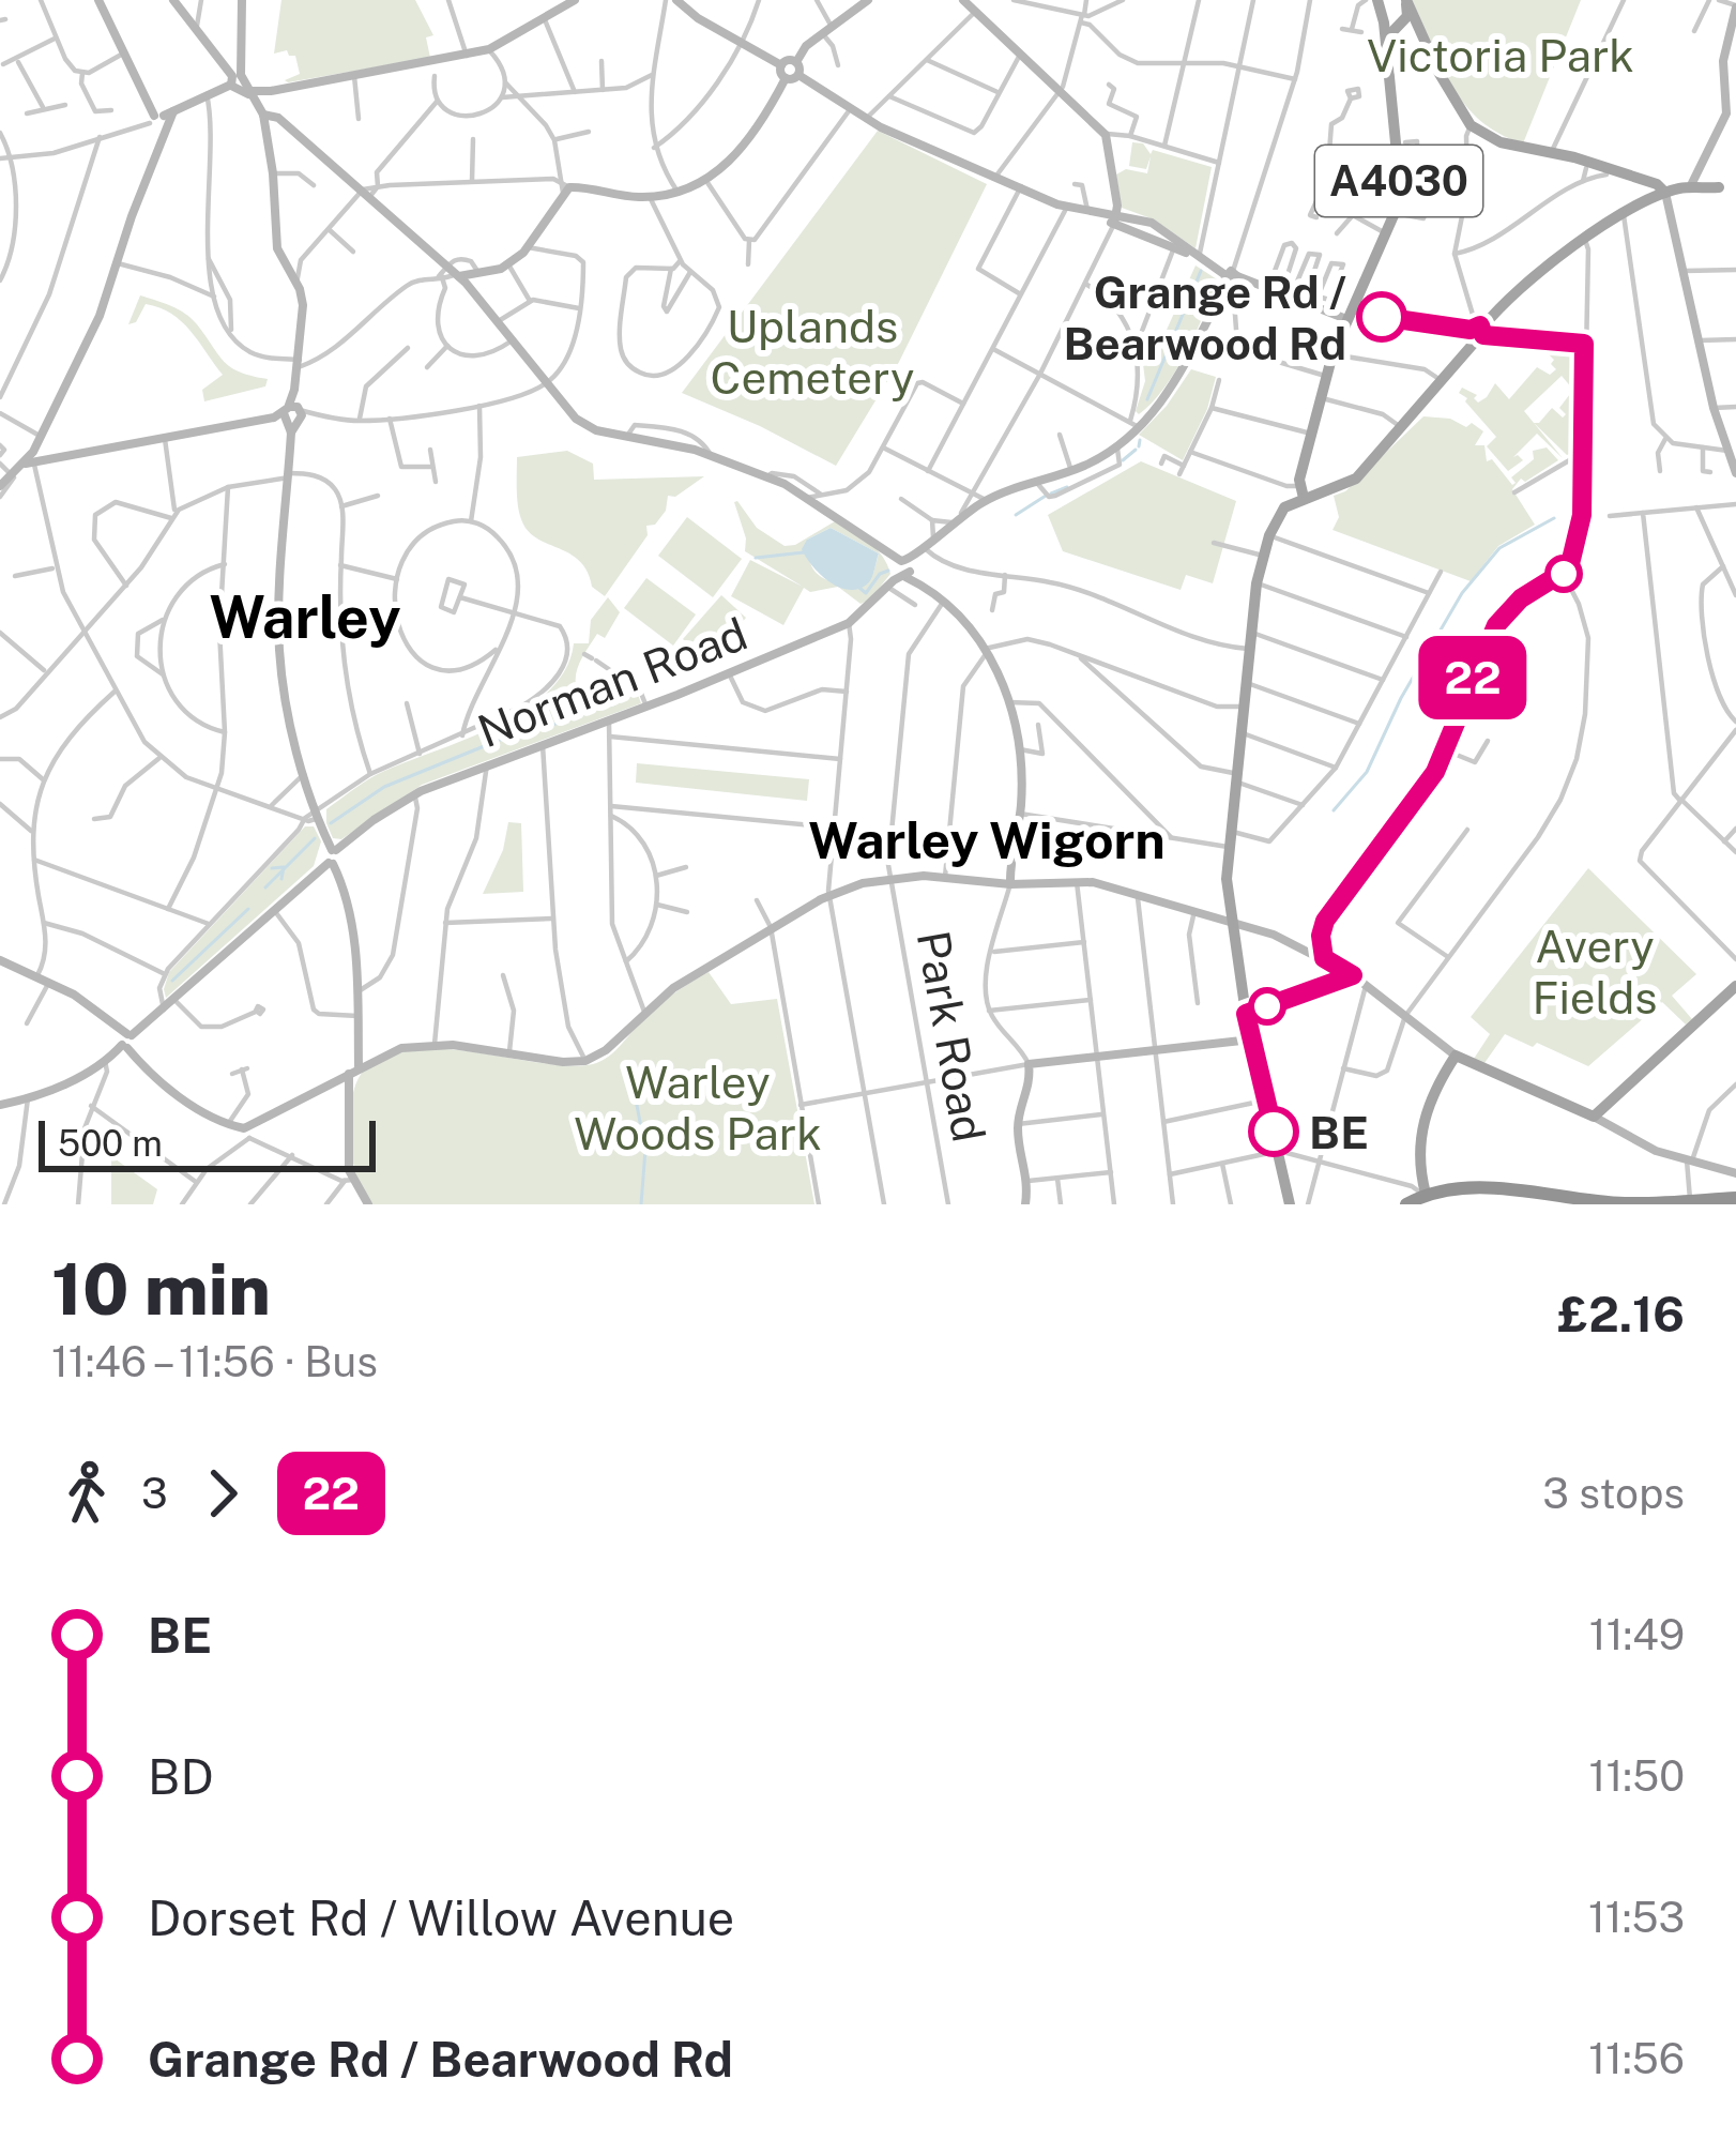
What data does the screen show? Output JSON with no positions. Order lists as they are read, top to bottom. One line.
{"streets":{"main road":["A4030"],"street":["Norman Road","Park Road"]},"districts":["Warley","Warley Wigorn"],"parks":["Victoria Park","Uplands Cemetery","Avery Fields","Warley Woods Park"],"places":["Grange Rd / Bearwood Rd","BE"],"lines":["bus line 22"],"scale_bar":"500 m","page":{"on_map":"22","scale":"500 m","heading":["10 min","11:46 – 11:56 · Bus","£2.16"],"legs":["3","22","3 stops"],"list":[{"name":"BE","value":"11:49"},{"name":"BD","value":"11:50"},{"name":"Dorset Rd / Willow Avenue","value":"11:53"},{"name":"Grange Rd / Bearwood Rd","value":"11:56"}]}}
